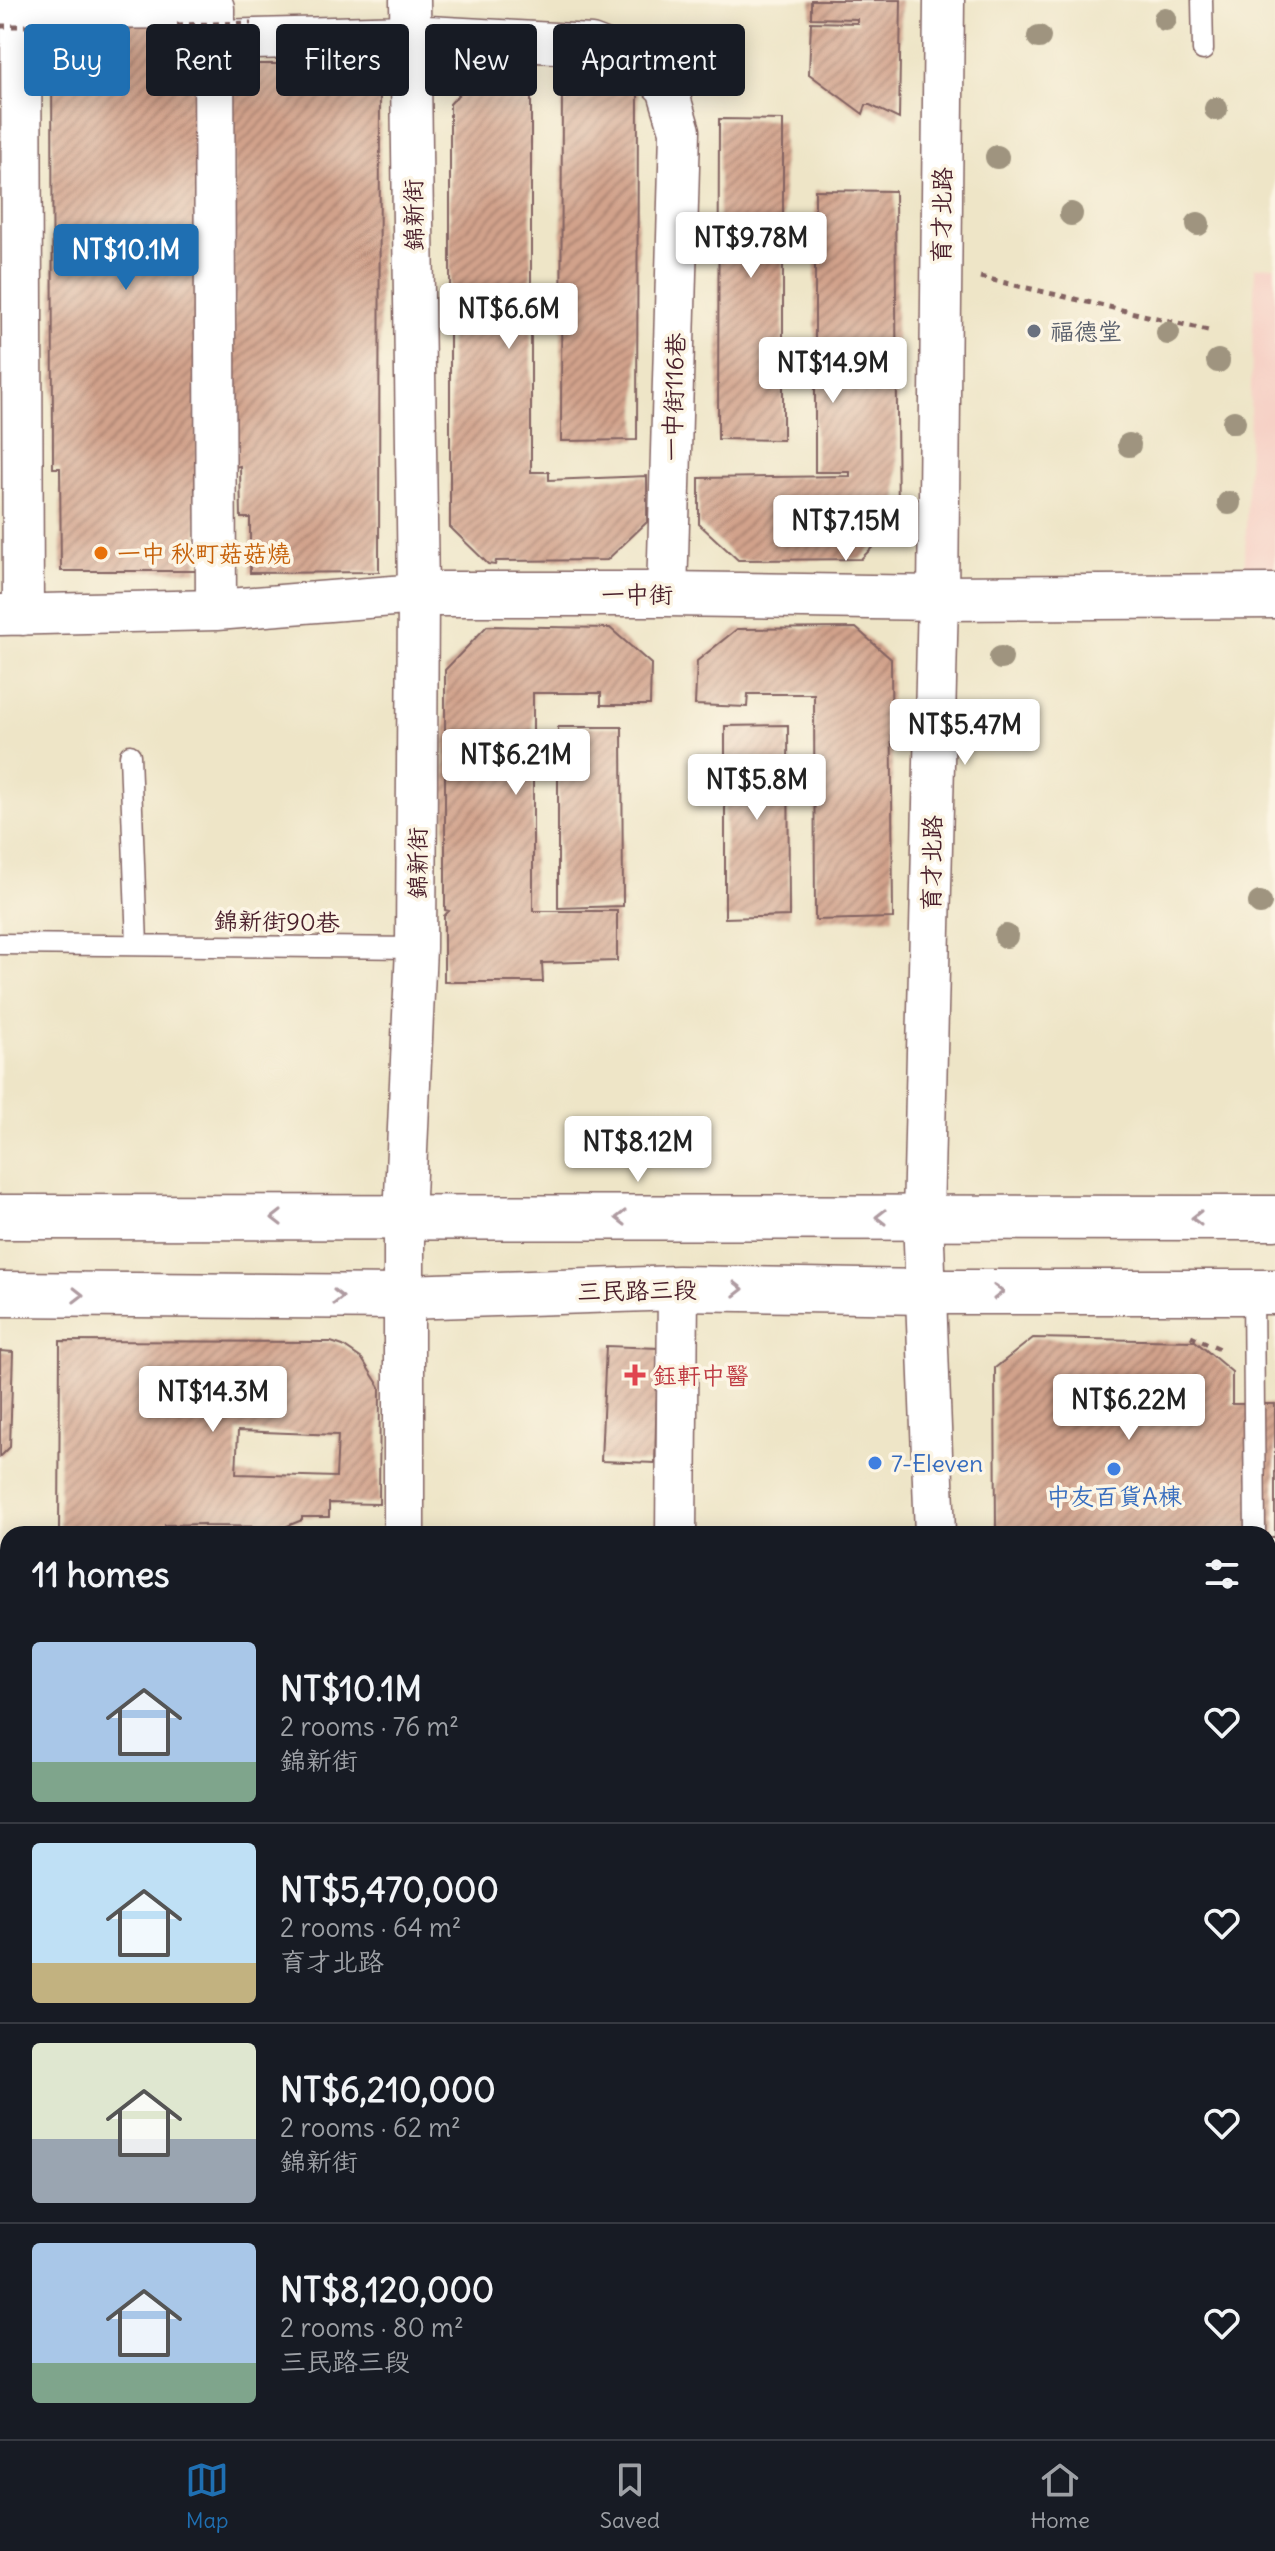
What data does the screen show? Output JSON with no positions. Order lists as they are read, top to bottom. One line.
{"streets":{"main road":["一中街","三民路三段"],"street":["錦新街","育才北路","一中街116巷"],"lane":["錦新街90巷"]},"crossings":[["錦新街","一中街116巷"],["錦新街","一中街"],["錦新街","錦新街90巷"],["錦新街","三民路三段"],["育才北路","一中街"],["育才北路","三民路三段"],["一中街116巷","一中街"]],"places":{"other":["福德堂","一中 秋町菇菇燒","7-Eleven","中友百貨A棟"],"health":["鈺軒中醫"]},"page":{"chip":["Buy","Rent","Filters","New","Apartment"],"price":["NT$9.78M","NT$10.1M","NT$6.6M","NT$14.9M","NT$7.15M","NT$5.47M","NT$6.21M","NT$5.8M","NT$8.12M","NT$14.3M","NT$6.22M"],"heading":"11 homes","list":[{"name":"NT$10.1M","note":"2 rooms · 76 m² · 錦新街"},{"name":"NT$5,470,000","note":"2 rooms · 64 m² · 育才北路"},{"name":"NT$6,210,000","note":"2 rooms · 62 m² · 錦新街"},{"name":"NT$8,120,000","note":"2 rooms · 80 m² · 三民路三段"}],"tabs":["Map","Saved","Home"]}}
